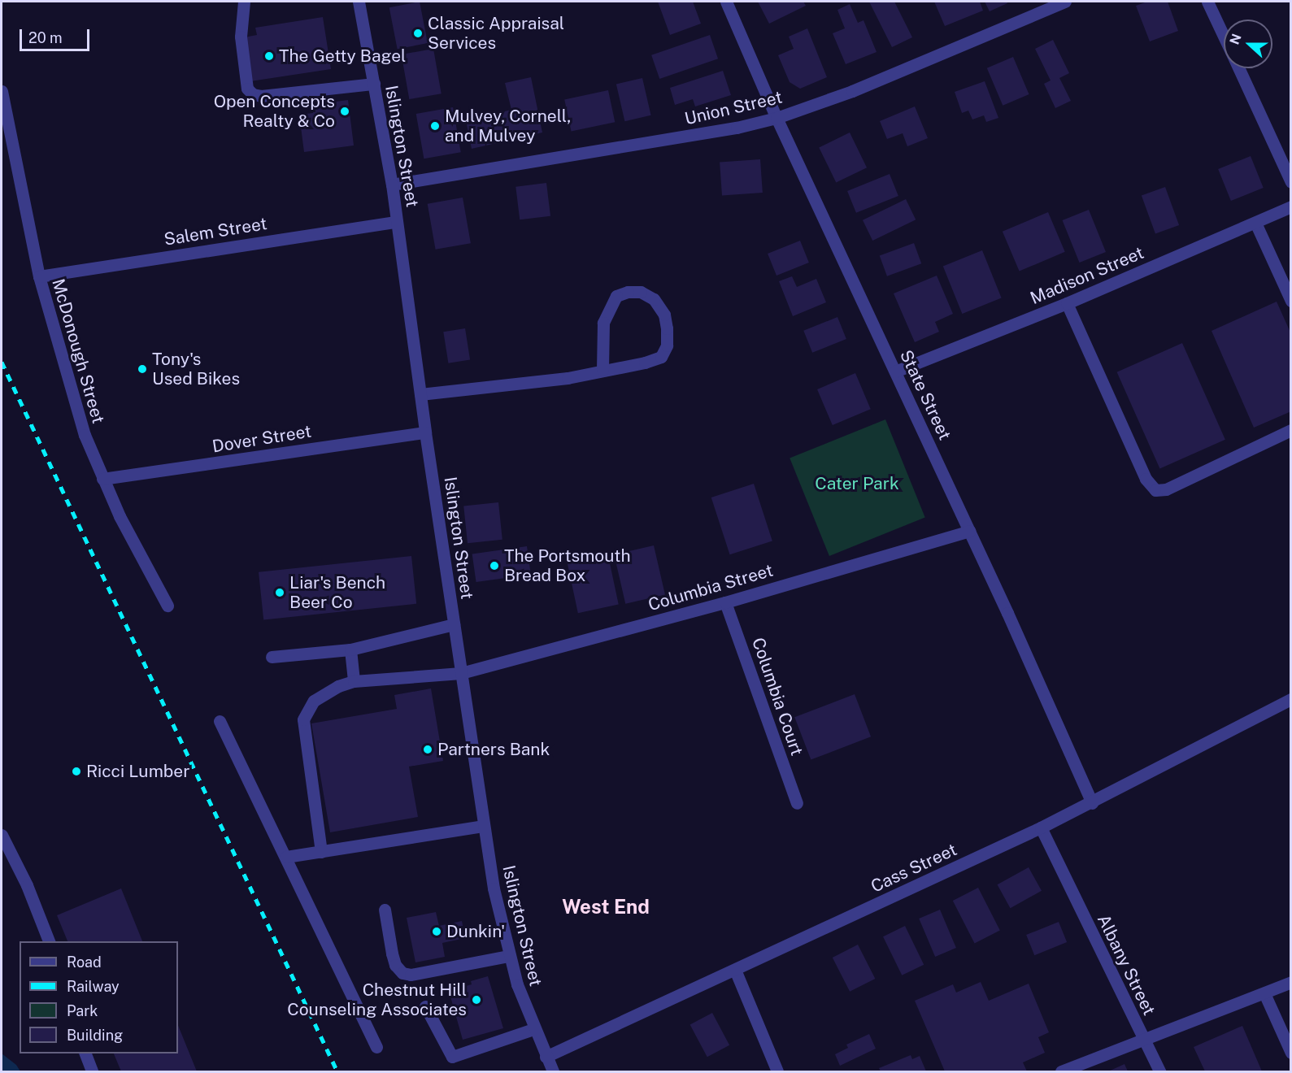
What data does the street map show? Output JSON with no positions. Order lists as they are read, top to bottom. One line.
{"streets":{"street":["Union Street","Islington Street","Salem Street","Madison Street","McDonough Street","State Street","Dover Street","Columbia Street","Columbia Court","Cass Street","Albany Street"]},"crossings":[["Union Street","Islington Street"],["Union Street","State Street"],["Islington Street","Salem Street"],["Islington Street","Dover Street"],["Islington Street","Columbia Street"],["Islington Street","Cass Street"],["Salem Street","McDonough Street"],["Madison Street","State Street"],["McDonough Street","Dover Street"],["State Street","Columbia Street"],["State Street","Cass Street"],["Columbia Street","Columbia Court"],["Cass Street","Albany Street"]],"districts":["West End"],"parks":["Cater Park"],"places":["Classic Appraisal Services","The Getty Bagel","Open Concepts Realty & Co","Mulvey, Cornell, and Mulvey","Tony's Used Bikes","The Portsmouth Bread Box","Liar's Bench Beer Co","Partners Bank","Ricci Lumber","Dunkin'","Chestnut Hill Counseling Associates"],"legend":["Road","Railway","Park","Building"],"scale_bar":"20 m","north":"left"}
